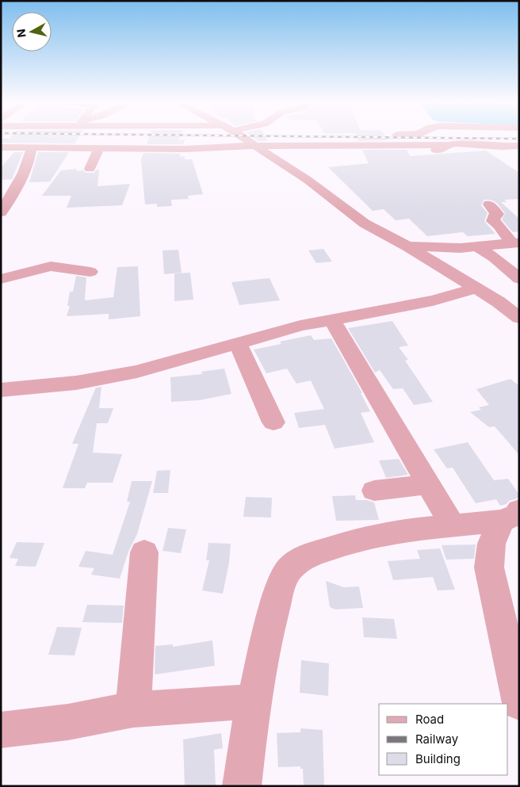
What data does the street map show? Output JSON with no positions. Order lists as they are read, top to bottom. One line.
{"legend":["Road","Railway","Building"],"north":"left"}
